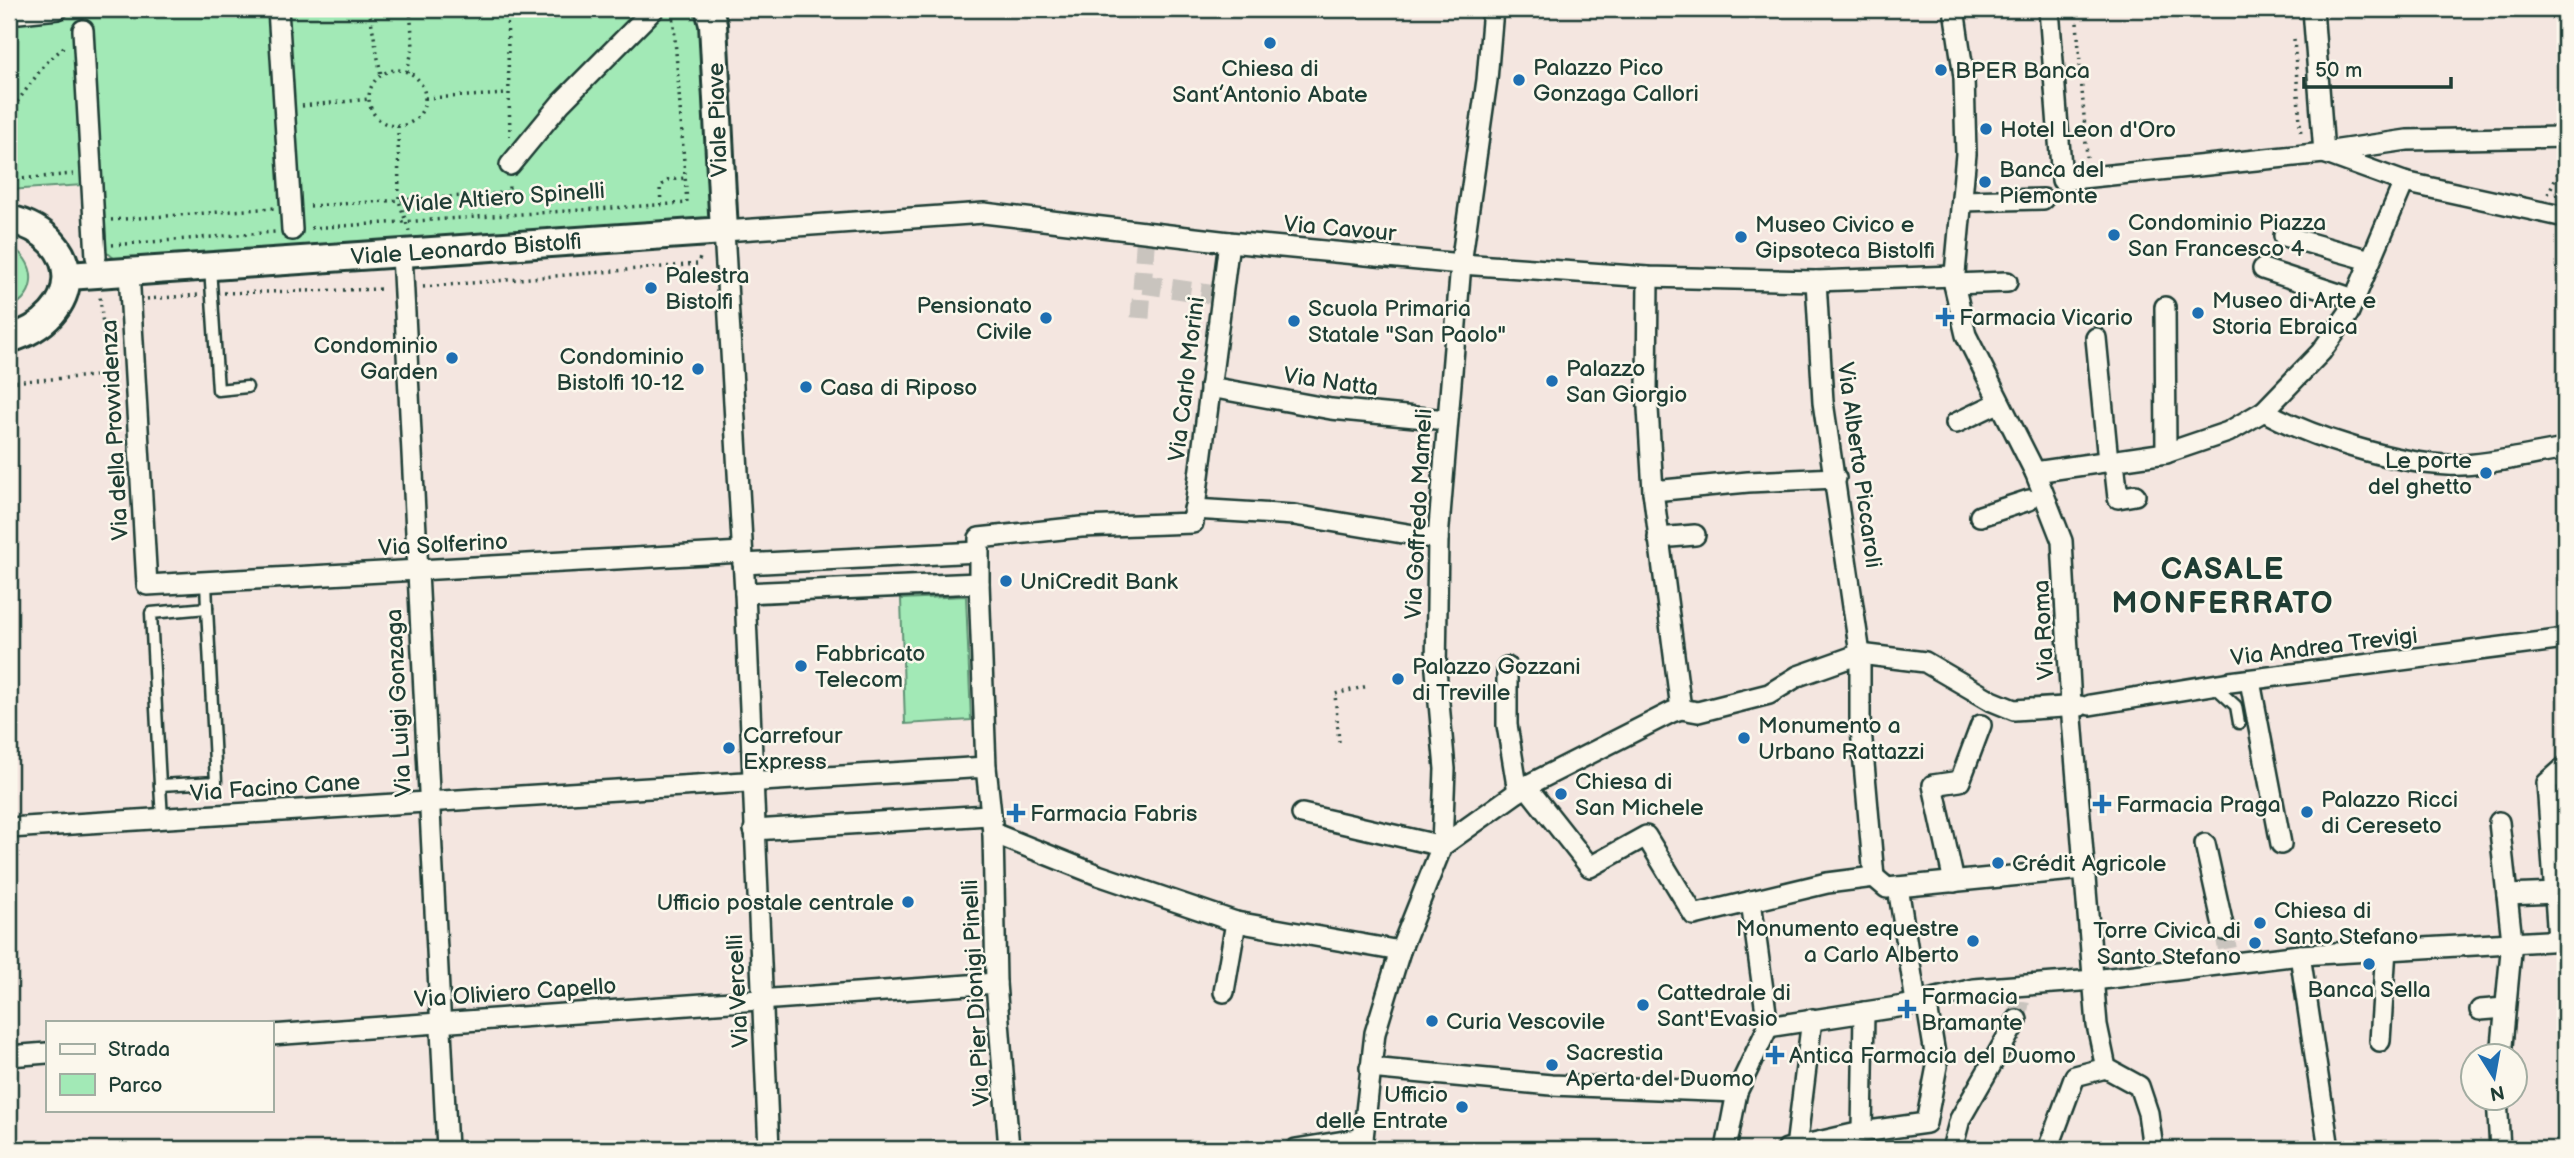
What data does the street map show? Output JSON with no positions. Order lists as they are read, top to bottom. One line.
{"streets":{"street":["Viale Piave","Via Cavour","Viale Leonardo Bistolfi","Via Carlo Morini","Via Natta","Via della Provvidenza","Via Alberto Piccaroli","Via Goffredo Mameli","Via Solferino","Via Roma","Via Andrea Trevigi","Via Luigi Gonzaga","Via Facino Cane","Via Vercelli","Via Oliviero Capello","Via Pier Dionigi Pinelli"],"path":["Viale Altiero Spinelli"]},"crossings":[["Viale Piave","Via Cavour"],["Viale Piave","Viale Leonardo Bistolfi"],["Viale Piave","Via Vercelli"],["Via Cavour","Viale Leonardo Bistolfi"],["Via Cavour","Via Carlo Morini"],["Via Cavour","Via Alberto Piccaroli"],["Via Cavour","Via Goffredo Mameli"],["Via Cavour","Via Roma"],["Via Cavour","Via Vercelli"],["Viale Leonardo Bistolfi","Via della Provvidenza"],["Viale Leonardo Bistolfi","Via Luigi Gonzaga"],["Viale Leonardo Bistolfi","Via Vercelli"],["Via Carlo Morini","Via Natta"],["Via Natta","Via Goffredo Mameli"],["Via della Provvidenza","Via Solferino"],["Via Alberto Piccaroli","Via Andrea Trevigi"],["Via Solferino","Via Luigi Gonzaga"],["Via Solferino","Via Vercelli"],["Via Solferino","Via Pier Dionigi Pinelli"],["Via Roma","Via Andrea Trevigi"],["Via Luigi Gonzaga","Via Facino Cane"],["Via Luigi Gonzaga","Via Oliviero Capello"],["Via Facino Cane","Via Vercelli"],["Via Facino Cane","Via Pier Dionigi Pinelli"],["Via Vercelli","Via Oliviero Capello"],["Via Oliviero Capello","Via Pier Dionigi Pinelli"]],"districts":["CASALE MONFERRATO"],"places":{"other":["Chiesa di Sant’Antonio Abate","BPER Banca","Palazzo Pico Gonzaga Callori","Hotel Leon d'Oro","Banca del Piemonte","Condominio Piazza San Francesco 4","Museo Civico e Gipsoteca Bistolfi","Palestra Bistolfi","Museo di Arte e Storia Ebraica","Pensionato Civile","Scuola Primaria Statale \"San Paolo\"","Condominio Garden","Condominio Bistolfi 10-12","Palazzo San Giorgio","Casa di Riposo","Le porte del ghetto","UniCredit Bank","Fabbricato Telecom","Palazzo Gozzani di Treville","Monumento a Urbano Rattazzi","Carrefour Express","Chiesa di San Michele","Palazzo Ricci di Cereseto","Crédit Agricole","Ufficio postale centrale","Chiesa di Santo Stefano","Monumento equestre a Carlo Alberto","Torre Civica di Santo Stefano","Banca Sella","Cattedrale di Sant'Evasio","Curia Vescovile","Sacrestia Aperta del Duomo","Ufficio delle Entrate"],"health":["Farmacia Vicario","Farmacia Praga","Farmacia Fabris","Farmacia Bramante","Antica Farmacia del Duomo"]},"legend":["Strada","Parco"],"scale_bar":"50 m","north":"bottom"}
